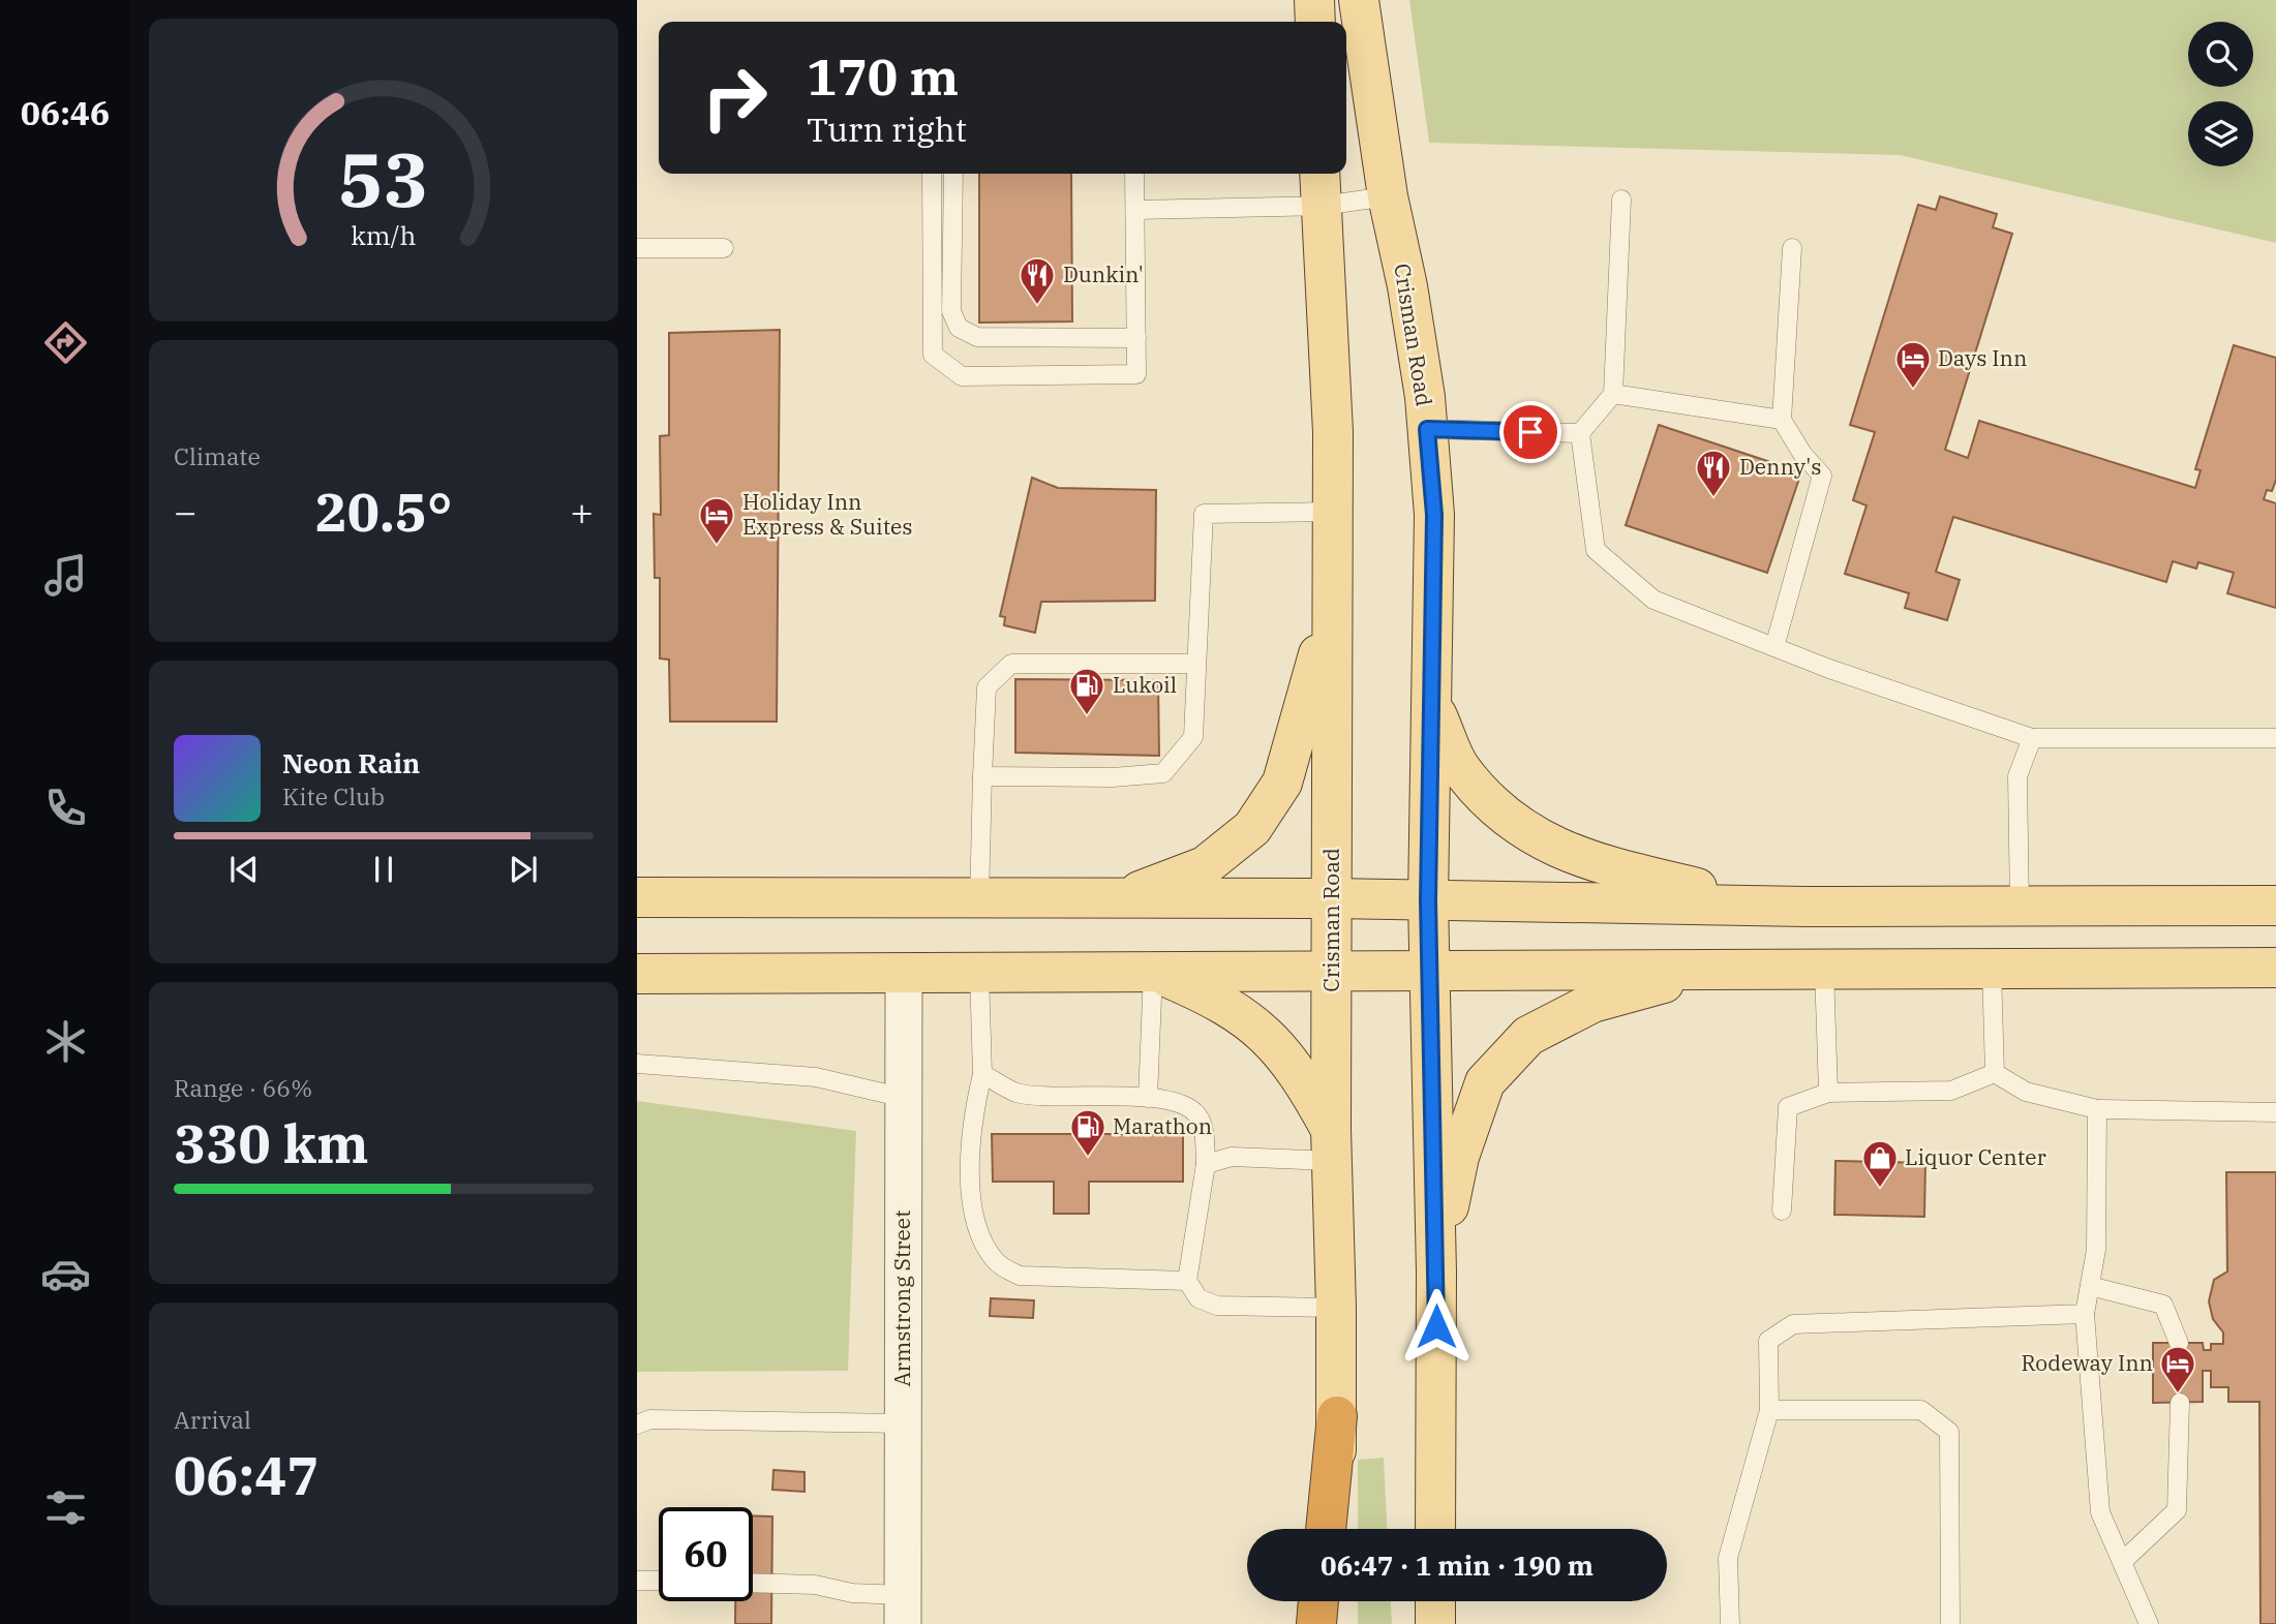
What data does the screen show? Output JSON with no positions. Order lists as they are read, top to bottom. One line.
{"streets":{"main road":["Crisman Road"],"street":["Armstrong Street"]},"places":{"restaurant":["Dunkin'","Denny's"],"hotel":["Days Inn","Holiday Inn Express & Suites","Rodeway Inn"],"fuel station":["Lukoil","Marathon"],"shop":["Liquor Center"]},"page":{"tabs":"06:46","turn":["170 m","Turn right"],"tile":["Climate",["Range · 66%","330 km"],["Arrival","06:47"]],"heat":["−","20.5°","+"],"song":["Neon Rain","Kite Club"],"limit":"60","trip":"06:47 · 1 min · 190 m","gauge":["53","km/h"]}}
